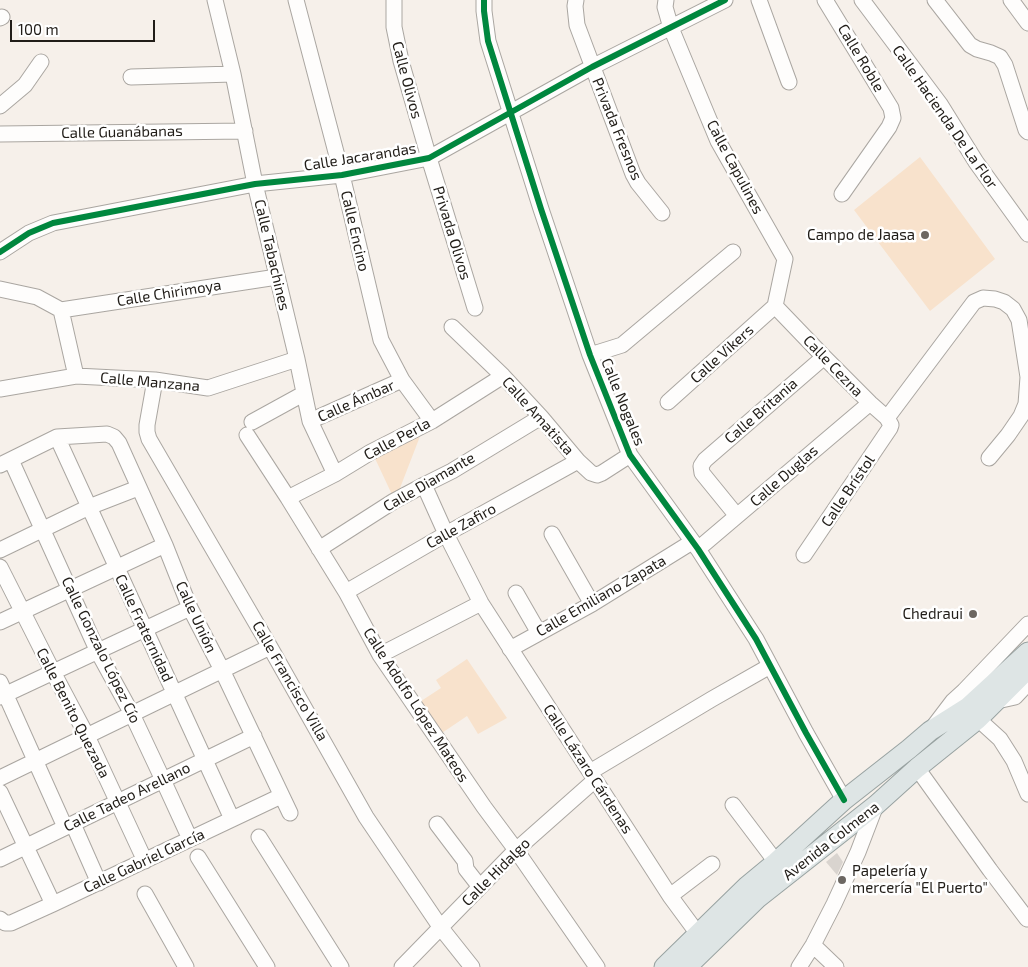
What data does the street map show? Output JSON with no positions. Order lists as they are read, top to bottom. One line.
{"streets":{"main road":["Avenida Colmena"],"street":["Calle Roble","Calle Olivos","Calle Hacienda De La Flor","Privada Fresnos","Calle Guanábanas","Calle Jacarandas","Calle Capulines","Calle Encino","Privada Olivos","Calle Tabachines","Calle Chirimoya","Calle Vikers","Calle Cezna","Calle Manzana","Calle Ámbar","Calle Nogales","Calle Britania","Calle Amatista","Calle Perla","Calle Duglas","Calle Diamante","Calle Brístol","Calle Zafiro","Calle Emiliano Zapata","Calle Unión","Calle Fraternidad","Calle Gonzalo López Cío","Calle Francisco Villa","Calle Adolfo López Mateos","Calle Benito Quezada","Calle Lázaro Cárdenas","Calle Tadeo Arellano","Calle Gabriel García","Calle Hidalgo"]},"crossings":[["Calle Olivos","Calle Jacarandas"],["Calle Olivos","Privada Olivos"],["Privada Fresnos","Calle Jacarandas"],["Calle Guanábanas","Calle Tabachines"],["Calle Jacarandas","Calle Capulines"],["Calle Jacarandas","Calle Encino"],["Calle Jacarandas","Privada Olivos"],["Calle Jacarandas","Calle Tabachines"],["Calle Jacarandas","Calle Nogales"],["Calle Capulines","Calle Vikers"],["Calle Capulines","Calle Cezna"],["Calle Encino","Calle Ámbar"],["Calle Encino","Calle Perla"],["Calle Tabachines","Calle Chirimoya"],["Calle Tabachines","Calle Manzana"],["Calle Tabachines","Calle Ámbar"],["Calle Tabachines","Calle Perla"],["Calle Tabachines","Calle Adolfo López Mateos"],["Calle Vikers","Calle Cezna"],["Calle Cezna","Calle Britania"],["Calle Cezna","Calle Duglas"],["Calle Cezna","Calle Brístol"],["Calle Manzana","Calle Francisco Villa"],["Calle Nogales","Calle Amatista"],["Calle Nogales","Calle Duglas"],["Calle Nogales","Calle Emiliano Zapata"],["Calle Nogales","Calle Hidalgo"],["Calle Britania","Calle Duglas"],["Calle Amatista","Calle Perla"],["Calle Amatista","Calle Diamante"],["Calle Amatista","Calle Zafiro"],["Calle Perla","Calle Adolfo López Mateos"],["Calle Duglas","Calle Emiliano Zapata"],["Calle Diamante","Calle Adolfo López Mateos"],["Calle Diamante","Calle Lázaro Cárdenas"],["Calle Zafiro","Calle Adolfo López Mateos"],["Calle Zafiro","Calle Lázaro Cárdenas"],["Calle Emiliano Zapata","Calle Lázaro Cárdenas"],["Calle Unión","Calle Fraternidad"],["Calle Unión","Calle Tadeo Arellano"],["Calle Unión","Calle Gabriel García"],["Calle Fraternidad","Calle Tadeo Arellano"],["Calle Fraternidad","Calle Gabriel García"],["Calle Gonzalo López Cío","Calle Tadeo Arellano"],["Calle Gonzalo López Cío","Calle Gabriel García"],["Calle Francisco Villa","Calle Hidalgo"],["Calle Adolfo López Mateos","Calle Hidalgo"],["Calle Benito Quezada","Calle Tadeo Arellano"],["Calle Benito Quezada","Calle Gabriel García"],["Calle Lázaro Cárdenas","Calle Hidalgo"]],"places":["Campo de Jaasa","Chedraui","Papelería y mercería \"El Puerto\""],"scale_bar":"100 m"}
